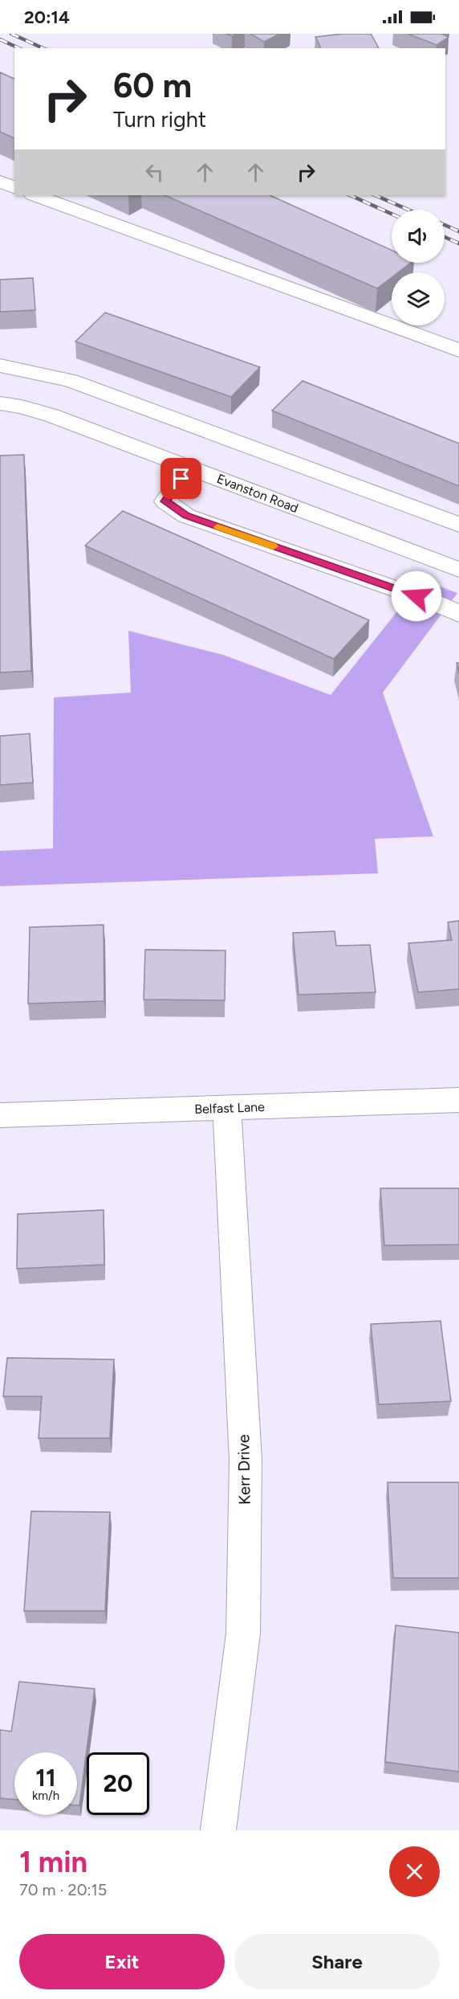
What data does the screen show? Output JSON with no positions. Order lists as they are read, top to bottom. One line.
{"streets":{"street":["Evanston Road","Belfast Lane","Kerr Drive"]},"crossings":[["Belfast Lane","Kerr Drive"]],"page":{"status":"20:14","turn":["60 m","Turn right"],"speed":"11 km/h","limit":"20","heading":["1 min","70 m · 20:15"],"buttons":["Exit","Share"]}}
